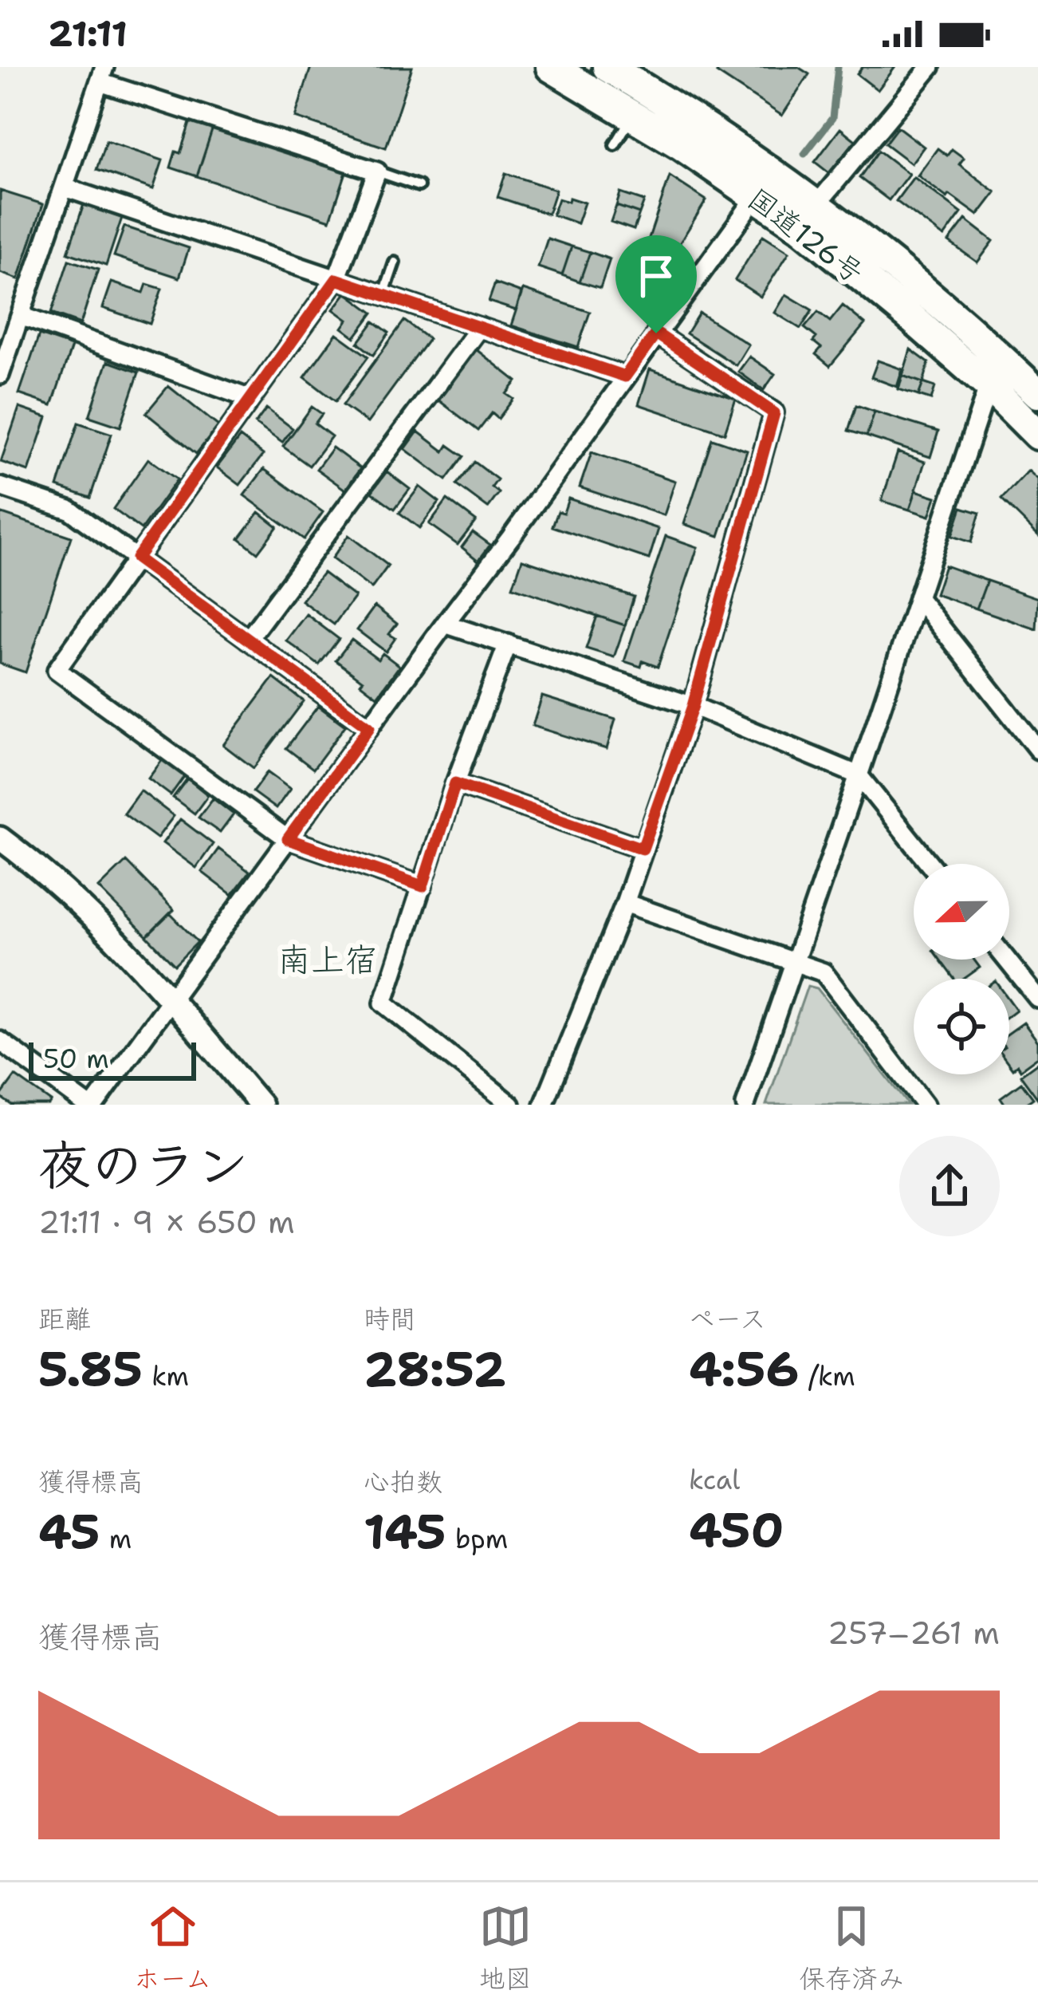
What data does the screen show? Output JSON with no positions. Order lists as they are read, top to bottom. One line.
{"streets":{"highway":["国道126号"]},"districts":["南上宿"],"scale_bar":"50 m","north":"left","page":{"status":"21:11","scale":"50 m","heading":["夜のラン","21:11 · 9 × 650 m"],"stats":[["距離","5.85 km"],["時間","28:52"],["ペース","4:56 /km"],["獲得標高","45 m"],["心拍数","145 bpm"],["kcal","450"]],"chart":["獲得標高","257–261 m"],"tabs":["ホーム","地図","保存済み"]}}
